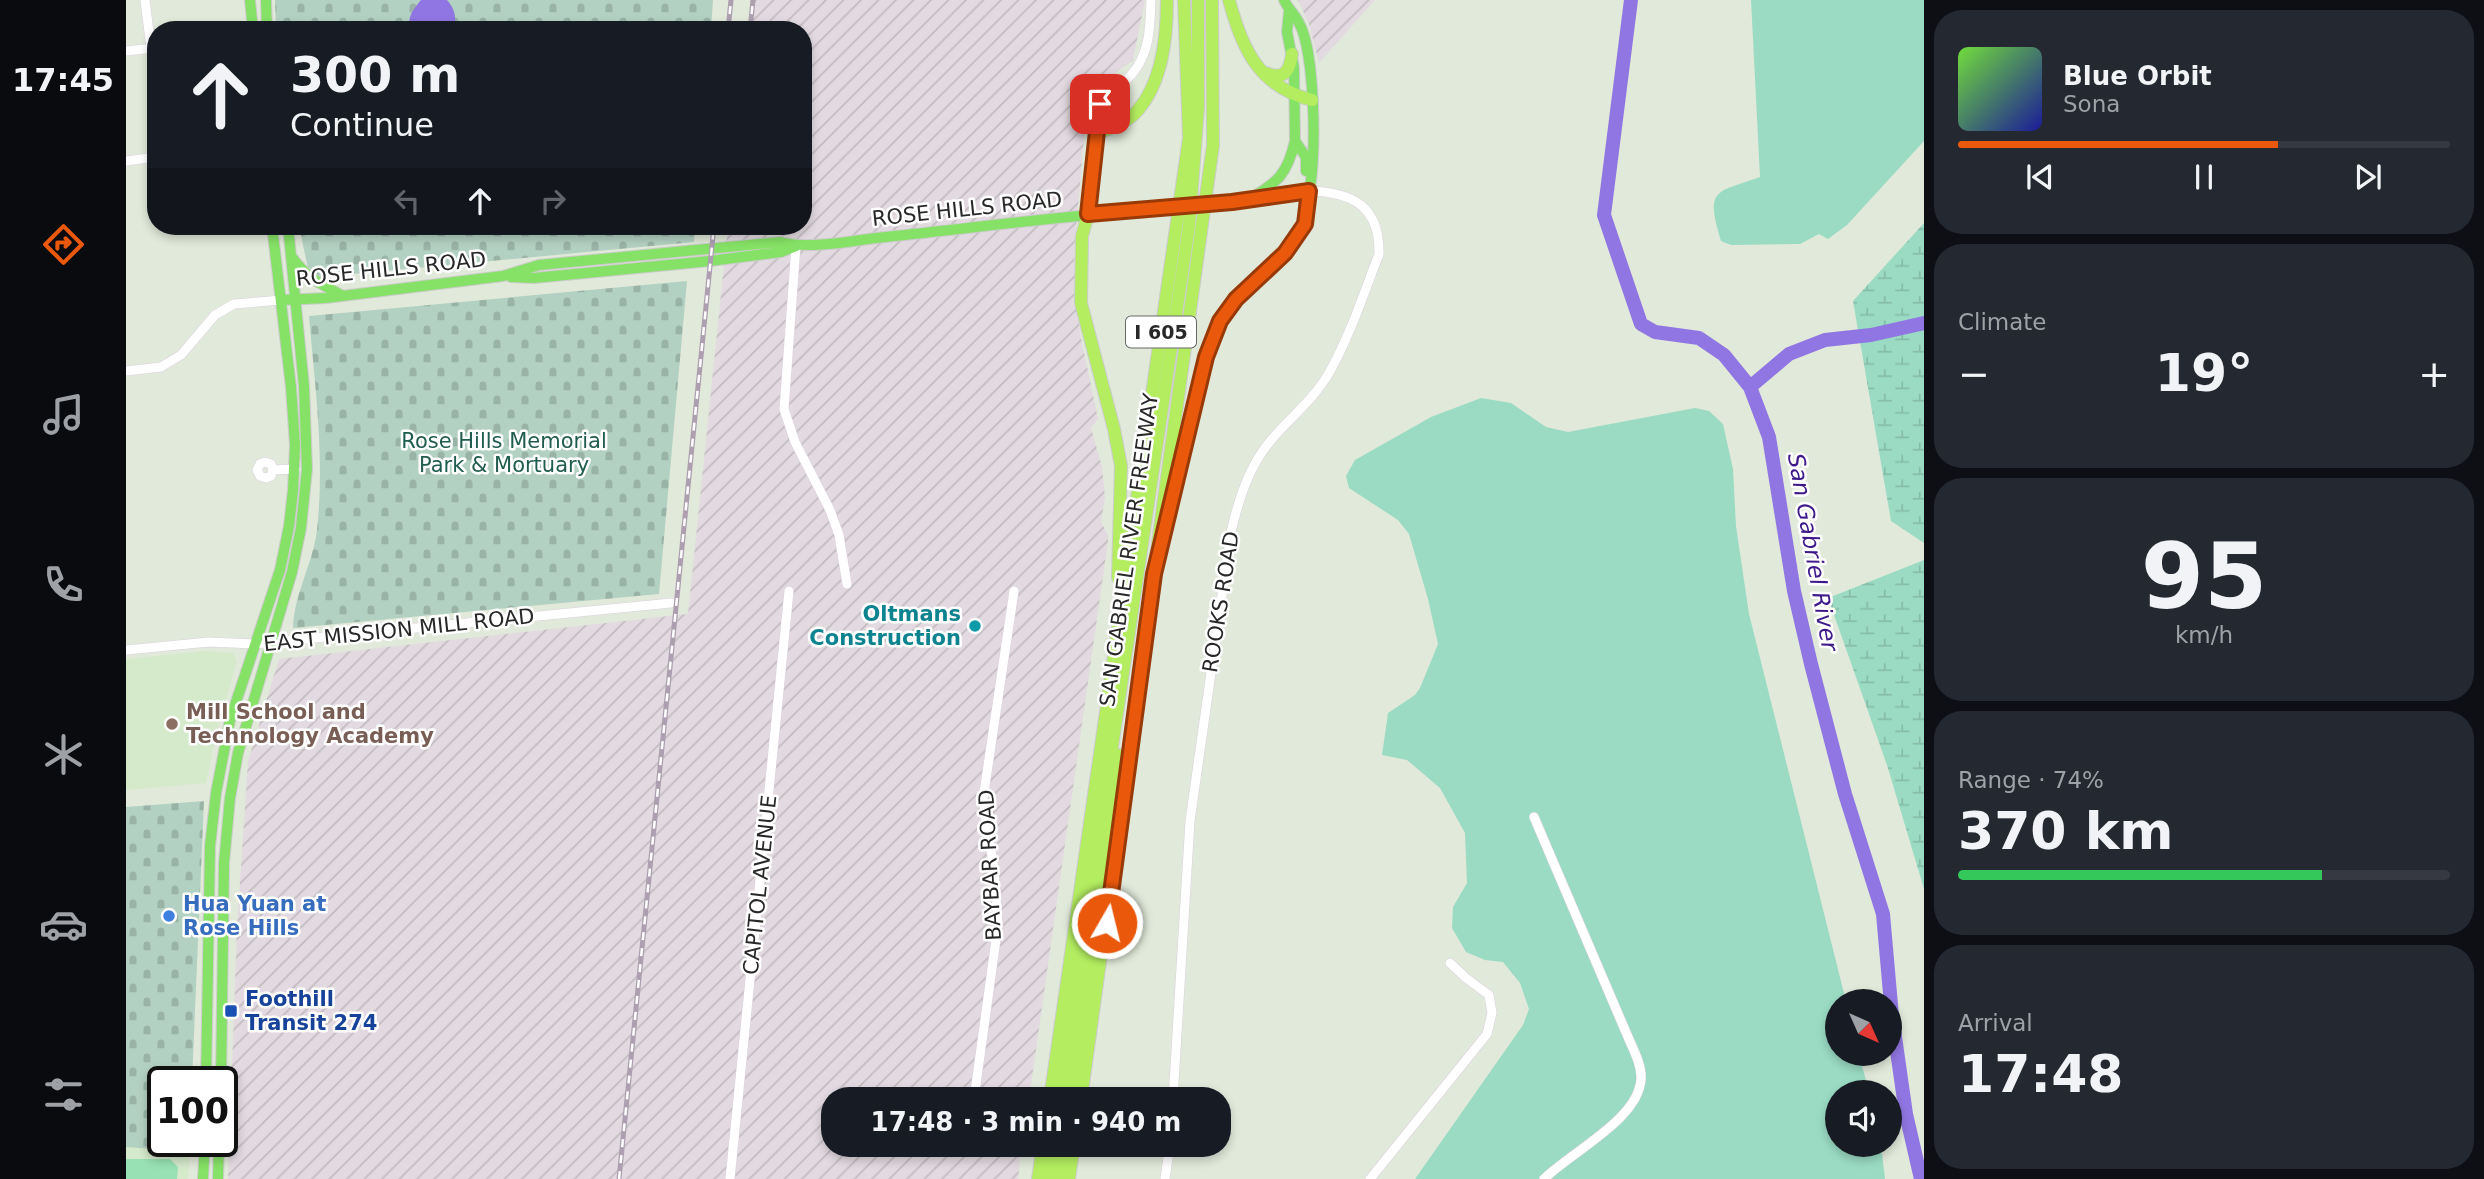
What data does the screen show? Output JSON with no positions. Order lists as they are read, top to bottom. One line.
{"streets":{"highway":["I 605","SAN GABRIEL RIVER FREEWAY"],"main road":["ROSE HILLS ROAD"],"street":["ROOKS ROAD","EAST MISSION MILL ROAD","BAYBAR ROAD","CAPITOL AVENUE"]},"crossings":[["ROSE HILLS ROAD","ROOKS ROAD"]],"water":["San Gabriel River"],"parks":["Rose Hills Memorial Park & Mortuary"],"places":{"other":["Oltmans Construction","Mill School and Technology Academy","Hua Yuan at Rose Hills"],"transit":["Foothill Transit 274"]},"north":"bottom right","page":{"tabs":"17:45","turn":["300 m","Continue"],"song":["Blue Orbit","Sona"],"tile":["Climate",["95","km/h"],["Range · 74%","370 km"],["Arrival","17:48"]],"heat":["−","19°","+"],"limit":"100","trip":"17:48 · 3 min · 940 m"}}
